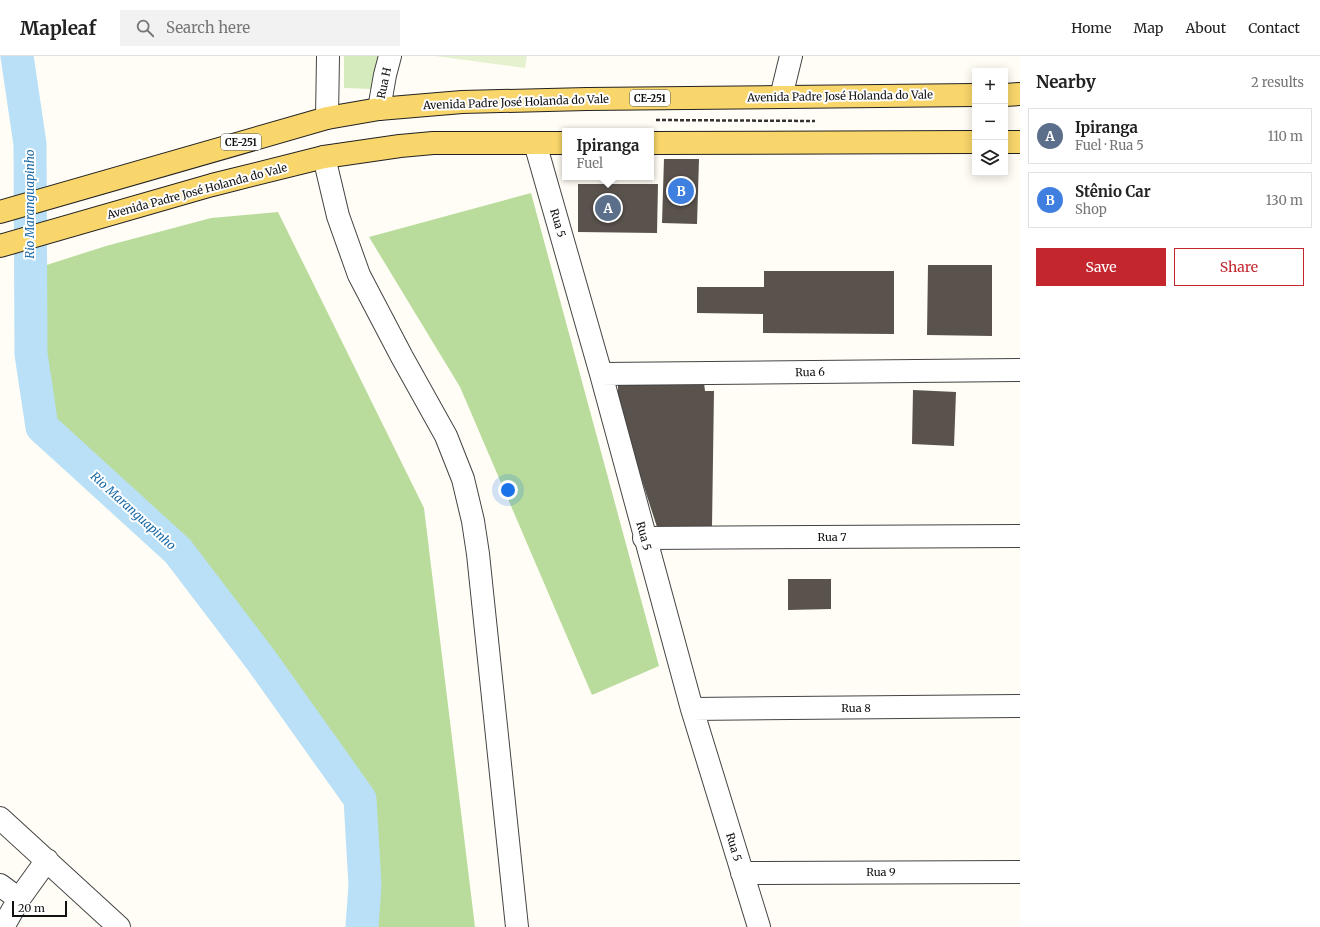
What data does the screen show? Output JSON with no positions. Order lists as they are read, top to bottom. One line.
{"streets":{"main road":["Avenida Padre José Holanda do Vale","CE-251"],"street":["Rua H","Rua 5","Rua 6","Rua 7","Rua 8","Rua 9"]},"crossings":[["Rua H","Avenida Padre José Holanda do Vale"],["Avenida Padre José Holanda do Vale","Rua 5"],["Rua 5","Rua 6"],["Rua 5","Rua 7"],["Rua 5","Rua 8"],["Rua 5","Rua 9"]],"water":["Rio Maranguapinho"],"scale_bar":"20 m","page":{"header":"Mapleaf","search":"Search here","nav":["Home","Map","About","Contact"],"heading":["Nearby","2 results"],"map_buttons":["+","−"],"list":[{"mark":"A","name":"Ipiranga","note":"Fuel · Rua 5","value":"110 m"},{"mark":"B","name":"Stênio Car","note":"Shop","value":"130 m"}],"popup":["Ipiranga","Fuel"],"pins":["B","A"],"buttons":["Save","Share"],"scale":"20 m"}}
